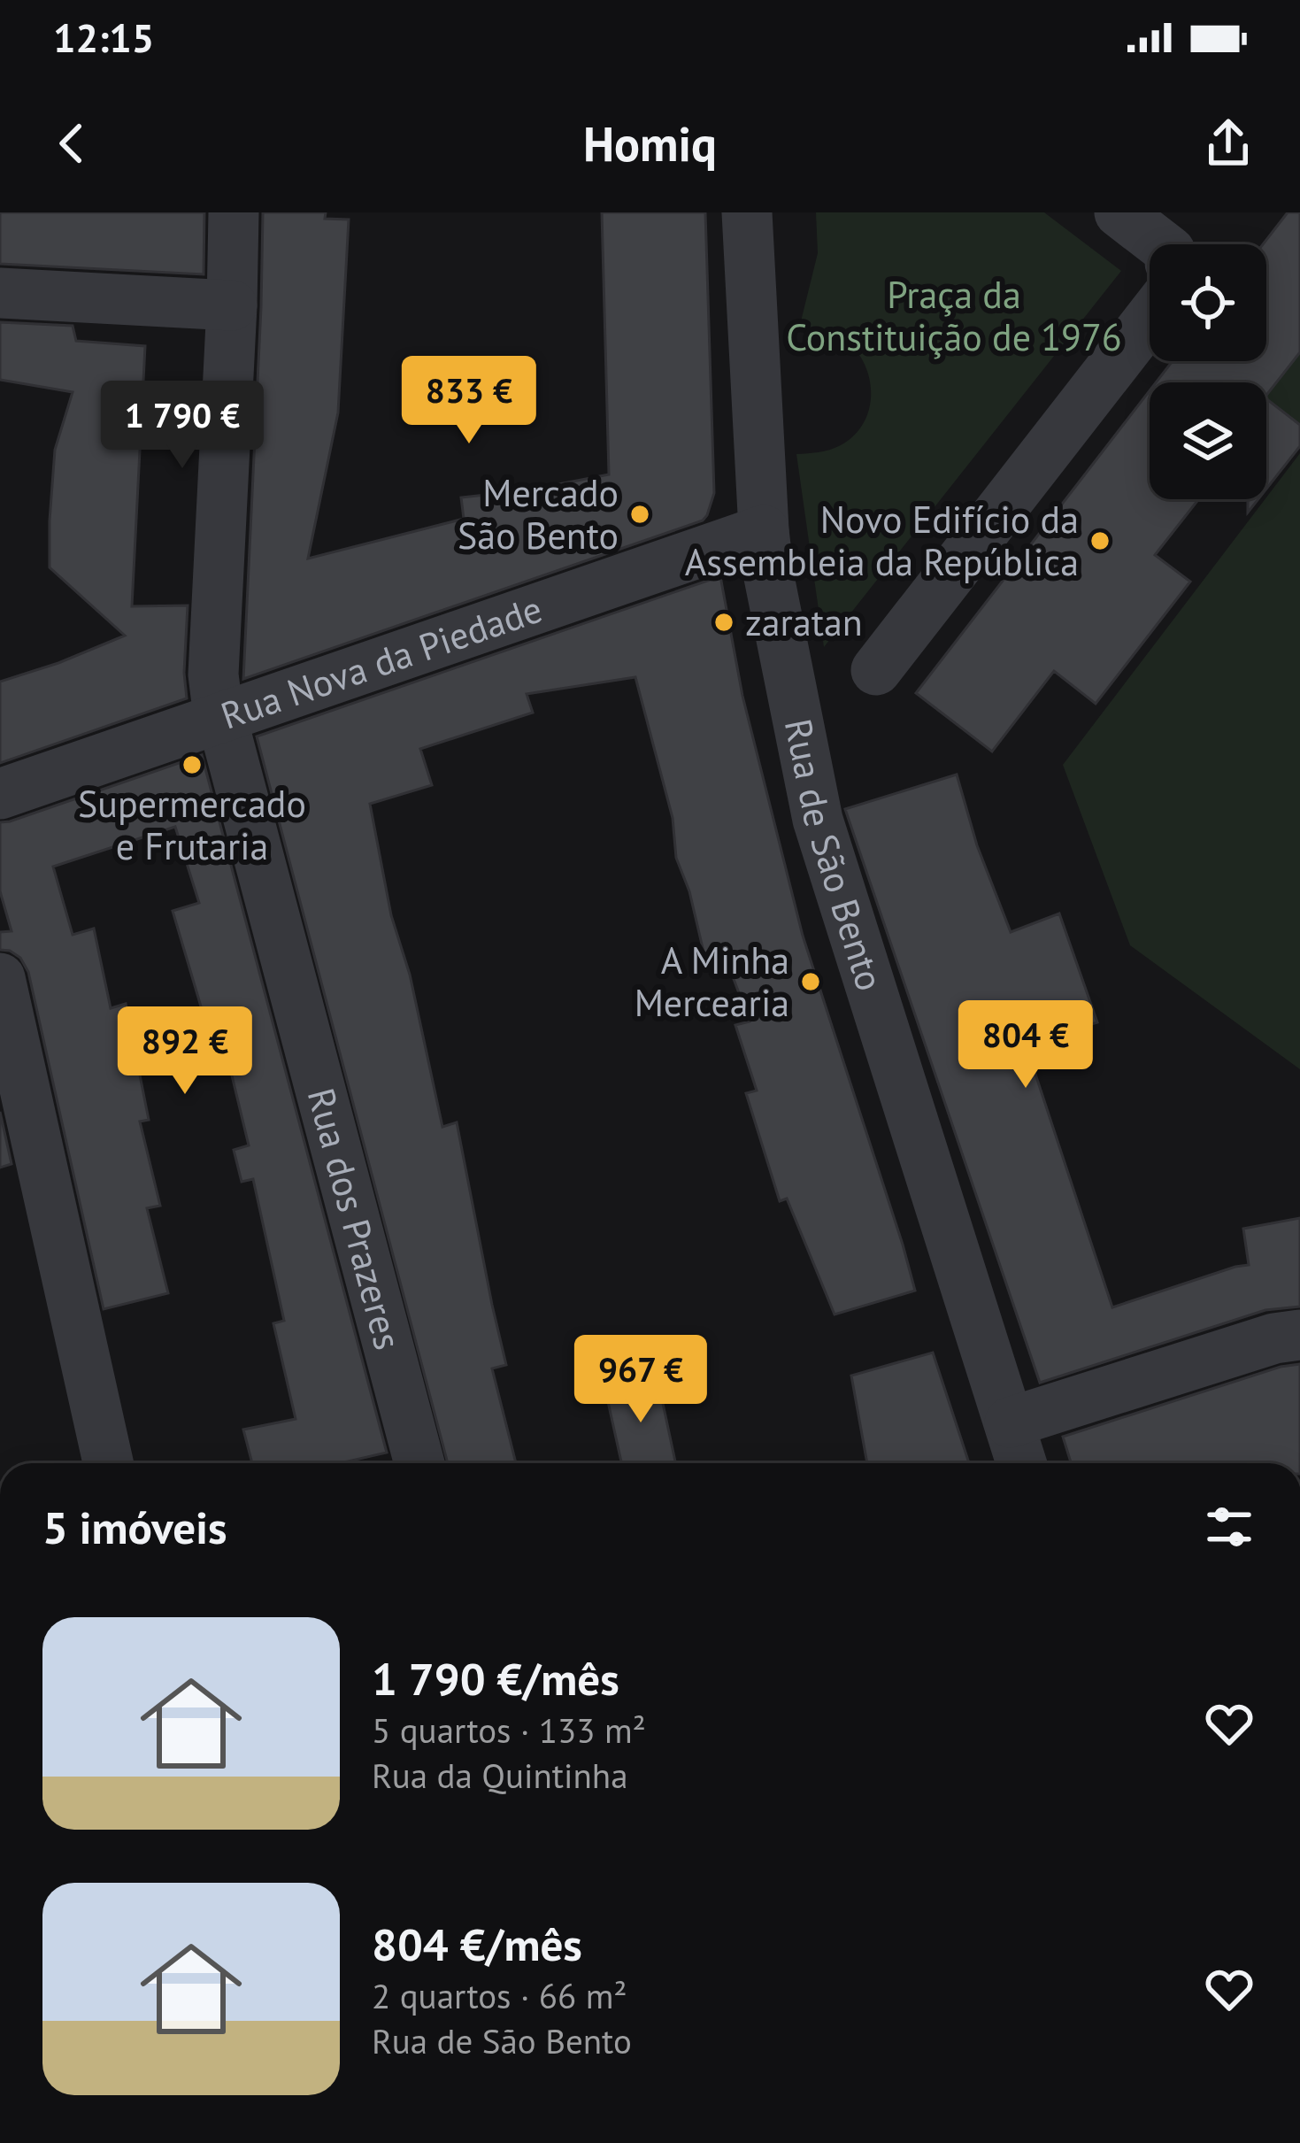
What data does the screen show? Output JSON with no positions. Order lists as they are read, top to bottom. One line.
{"streets":{"street":["Rua Nova da Piedade","Rua de São Bento","Rua dos Prazeres"]},"crossings":[["Rua Nova da Piedade","Rua de São Bento"],["Rua Nova da Piedade","Rua dos Prazeres"]],"parks":["Praça da Constituição de 1976"],"places":["Mercado São Bento","Novo Edifício da Assembleia da República","zaratan","Supermercado e Frutaria","A Minha Mercearia"],"page":{"status":"12:15","header":"Homiq","price":["833 €","1 790 €","804 €","892 €","967 €"],"heading":"5 imóveis","list":[{"name":"1 790 €/mês","note":"5 quartos · 133 m² · Rua da Quintinha"},{"name":"804 €/mês","note":"2 quartos · 66 m² · Rua de São Bento"}]}}
